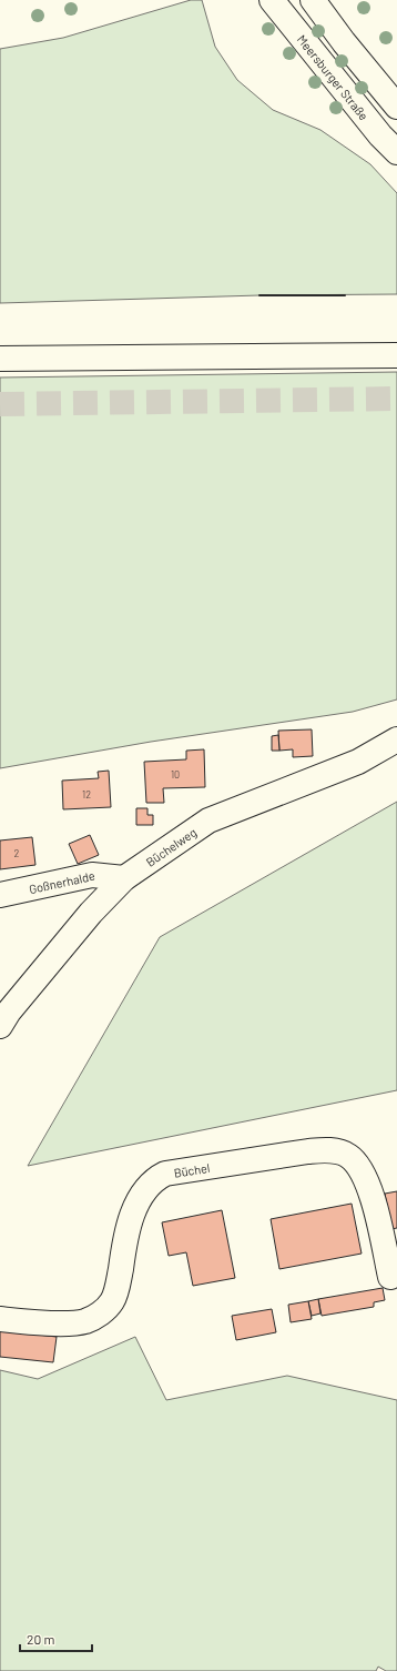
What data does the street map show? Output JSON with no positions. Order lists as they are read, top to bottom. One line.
{"streets":{"main road":["Meersburger Straße","Büchelweg","Goßnerhalde","Büchel"]},"crossings":[["Büchelweg","Goßnerhalde"]],"house_numbers":["10","12","2"],"scale_bar":"20 m"}
